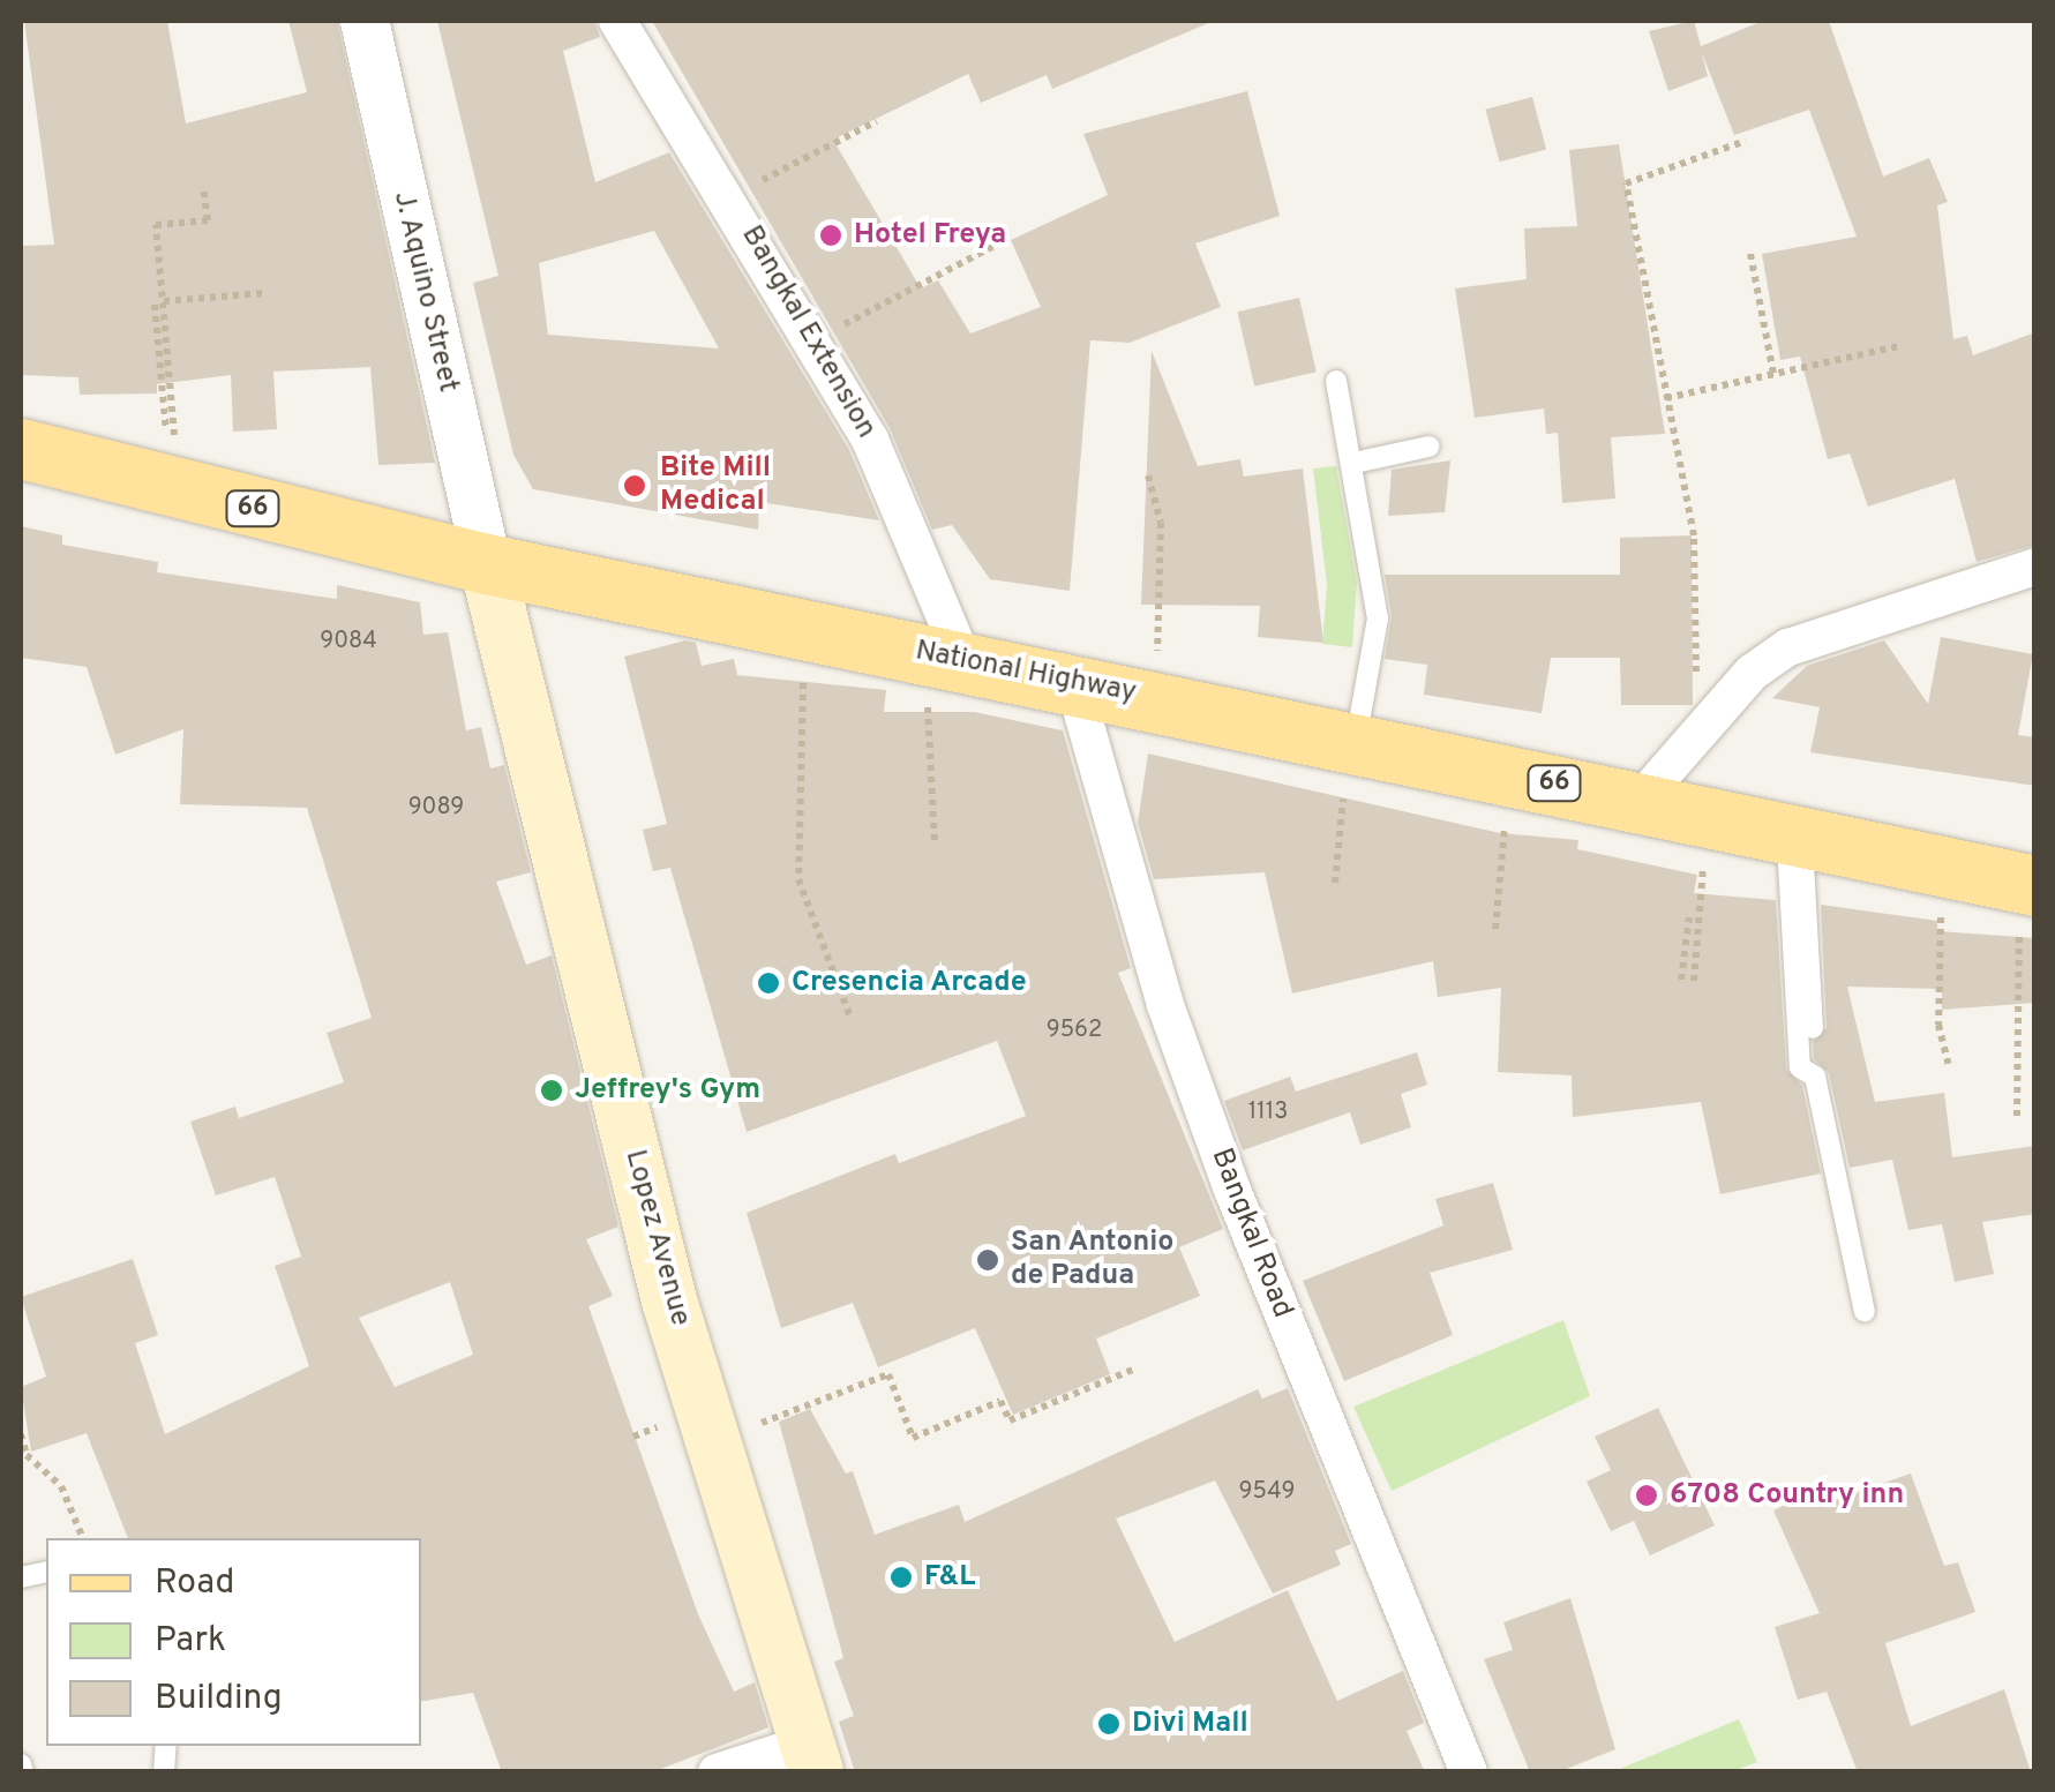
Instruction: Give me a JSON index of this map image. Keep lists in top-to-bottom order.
{
  "streets": {
    "main road": ["66", "National Highway", "Lopez Avenue"],
    "street": ["J. Aquino Street", "Bangkal Extension", "Bangkal Road"]
  },
  "crossings": [
    ["J. Aquino Street", "National Highway"],
    ["J. Aquino Street", "Lopez Avenue"],
    ["Bangkal Extension", "National Highway"],
    ["National Highway", "Bangkal Road"],
    ["National Highway", "Lopez Avenue"]
  ],
  "places": [
    "Hotel Freya",
    "Bite Mill Medical",
    "Cresencia Arcade",
    "Jeffrey's Gym",
    "San Antonio de Padua",
    "6708 Country inn",
    "F&L",
    "Divi Mall"
  ],
  "house_numbers": [
    "9084",
    "9089",
    "9562",
    "1113",
    "9549"
  ],
  "legend": ["Road", "Park", "Building"]
}
